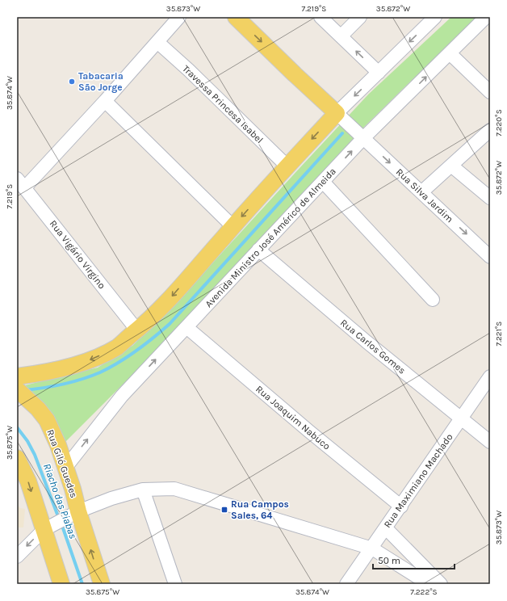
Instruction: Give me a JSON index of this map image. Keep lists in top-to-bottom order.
{
  "streets": {
    "main road": ["Rua Giló Guedes"],
    "street": [
      "Travessa Princesa Isabel",
      "Rua Silva Jardim",
      "Avenida Ministro José Américo de Almeida",
      "Rua Vigário Virgino",
      "Rua Carlos Gomes",
      "Rua Joaquim Nabuco",
      "Rua Maximiano Machado"
    ]
  },
  "crossings": [
    ["Rua Silva Jardim", "Avenida Ministro José Américo de Almeida"],
    ["Avenida Ministro José Américo de Almeida", "Rua Carlos Gomes"],
    ["Avenida Ministro José Américo de Almeida", "Rua Joaquim Nabuco"],
    ["Avenida Ministro José Américo de Almeida", "Rua Giló Guedes"],
    ["Rua Carlos Gomes", "Rua Maximiano Machado"],
    ["Rua Joaquim Nabuco", "Rua Maximiano Machado"]
  ],
  "water": ["Riacho das Piabas"],
  "places": {
    "other": ["Tabacaria São Jorge"],
    "transit": ["Rua Campos Sales, 64"]
  },
  "scale_bar": "50 m",
  "coordinates": [
    "35.873°W",
    "7.219°S",
    "35.872°W",
    "35.874°W",
    "7.220°S",
    "7.221°S",
    "35.875°W",
    "7.222°S"
  ]
}
